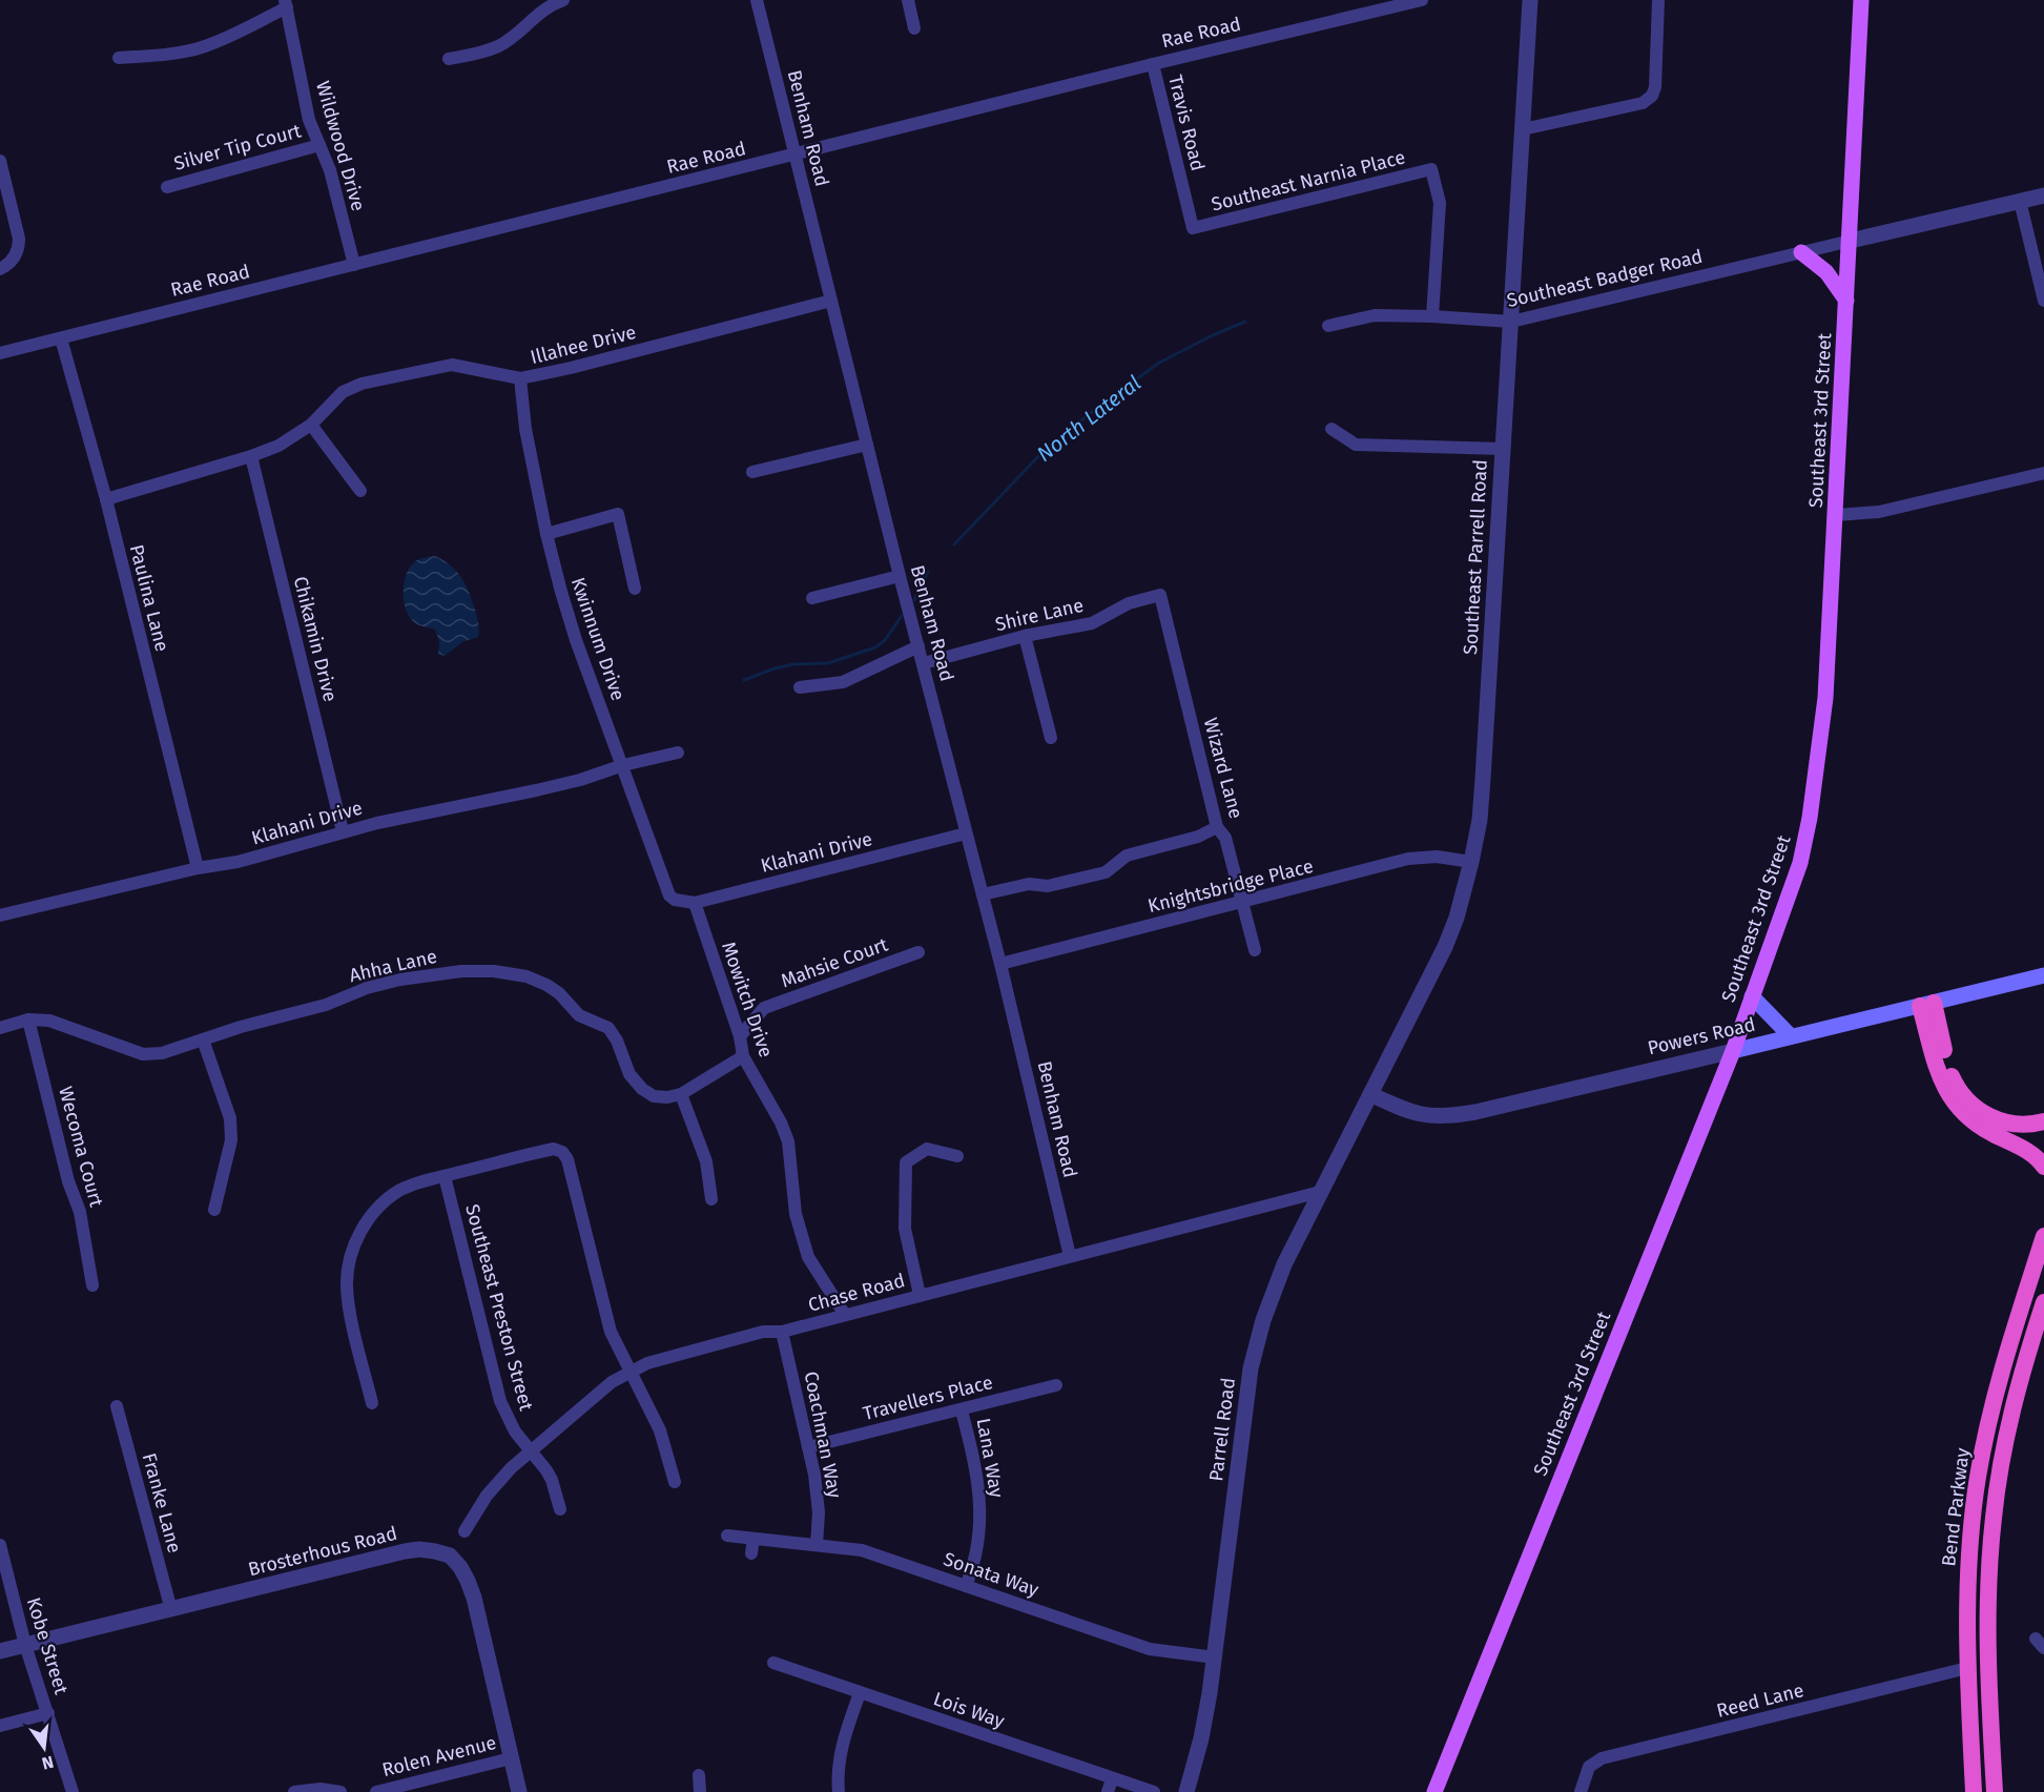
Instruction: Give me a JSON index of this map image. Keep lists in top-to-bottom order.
{
  "streets": {
    "highway": ["Bend Parkway"],
    "main road": ["Southeast 3rd Street", "Powers Road"],
    "street": [
      "Rae Road",
      "Travis Road",
      "Benham Road",
      "Wildwood Drive",
      "Silver Tip Court",
      "Southeast Narnia Place",
      "Southeast Badger Road",
      "Illahee Drive",
      "Southeast Parrell Road",
      "Paulina Lane",
      "Shire Lane",
      "Chikamin Drive",
      "Kwinnum Drive",
      "Wizard Lane",
      "Klahani Drive",
      "Knightsbridge Place",
      "Mahsie Court",
      "Ahha Lane",
      "Mowitch Drive",
      "Wecoma Court",
      "Chase Road",
      "Southeast Preston Street",
      "Travellers Place",
      "Parrell Road",
      "Coachman Way",
      "Lana Way",
      "Franke Lane",
      "Brosterhous Road",
      "Sonata Way",
      "Kobe Street",
      "Reed Lane",
      "Lois Way",
      "Rolen Avenue"
    ]
  },
  "crossings": [
    ["Rae Road", "Travis Road"],
    ["Rae Road", "Benham Road"],
    ["Rae Road", "Wildwood Drive"],
    ["Rae Road", "Paulina Lane"],
    ["Travis Road", "Southeast Narnia Place"],
    ["Benham Road", "Illahee Drive"],
    ["Benham Road", "Shire Lane"],
    ["Benham Road", "Klahani Drive"],
    ["Benham Road", "Knightsbridge Place"],
    ["Benham Road", "Chase Road"],
    ["Wildwood Drive", "Silver Tip Court"],
    ["Southeast Narnia Place", "Southeast Badger Road"],
    ["Southeast Badger Road", "Southeast 3rd Street"],
    ["Southeast Badger Road", "Southeast Parrell Road"],
    ["Illahee Drive", "Paulina Lane"],
    ["Illahee Drive", "Chikamin Drive"],
    ["Illahee Drive", "Kwinnum Drive"],
    ["Southeast 3rd Street", "Powers Road"],
    ["Southeast Parrell Road", "Knightsbridge Place"],
    ["Southeast Parrell Road", "Powers Road"],
    ["Southeast Parrell Road", "Parrell Road"],
    ["Paulina Lane", "Klahani Drive"],
    ["Shire Lane", "Wizard Lane"],
    ["Chikamin Drive", "Klahani Drive"],
    ["Kwinnum Drive", "Klahani Drive"],
    ["Wizard Lane", "Knightsbridge Place"],
    ["Klahani Drive", "Mowitch Drive"],
    ["Mahsie Court", "Mowitch Drive"],
    ["Ahha Lane", "Wecoma Court"],
    ["Mowitch Drive", "Chase Road"],
    ["Powers Road", "Parrell Road"],
    ["Chase Road", "Southeast Preston Street"],
    ["Chase Road", "Parrell Road"],
    ["Chase Road", "Coachman Way"],
    ["Travellers Place", "Coachman Way"],
    ["Travellers Place", "Lana Way"],
    ["Parrell Road", "Sonata Way"],
    ["Coachman Way", "Sonata Way"],
    ["Lana Way", "Sonata Way"],
    ["Franke Lane", "Brosterhous Road"],
    ["Bend Parkway", "Reed Lane"],
    ["Brosterhous Road", "Kobe Street"],
    ["Brosterhous Road", "Rolen Avenue"]
  ],
  "water": ["North Lateral"],
  "north": "bottom"
}
